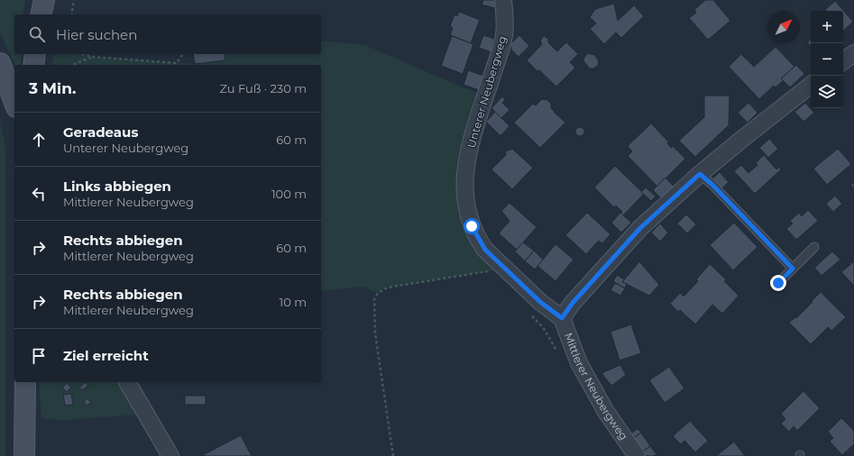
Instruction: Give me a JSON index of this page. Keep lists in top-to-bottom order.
{
  "streets": {
    "street": ["Unterer Neubergweg", "Mittlerer Neubergweg"]
  },
  "crossings": [
    ["Unterer Neubergweg", "Mittlerer Neubergweg"]
  ],
  "north": "top right",
  "page": {
    "map_buttons": ["+", "−"],
    "search": "Hier suchen",
    "heading": ["3 Min.", "Zu Fuß · 230 m"],
    "list": [
      ["Geradeaus", "Unterer Neubergweg", "60 m"],
      ["Links abbiegen", "Mittlerer Neubergweg", "100 m"],
      ["Rechts abbiegen", "Mittlerer Neubergweg", "60 m"],
      ["Rechts abbiegen", "Mittlerer Neubergweg", "10 m"],
      "Ziel erreicht"
    ]
  }
}
